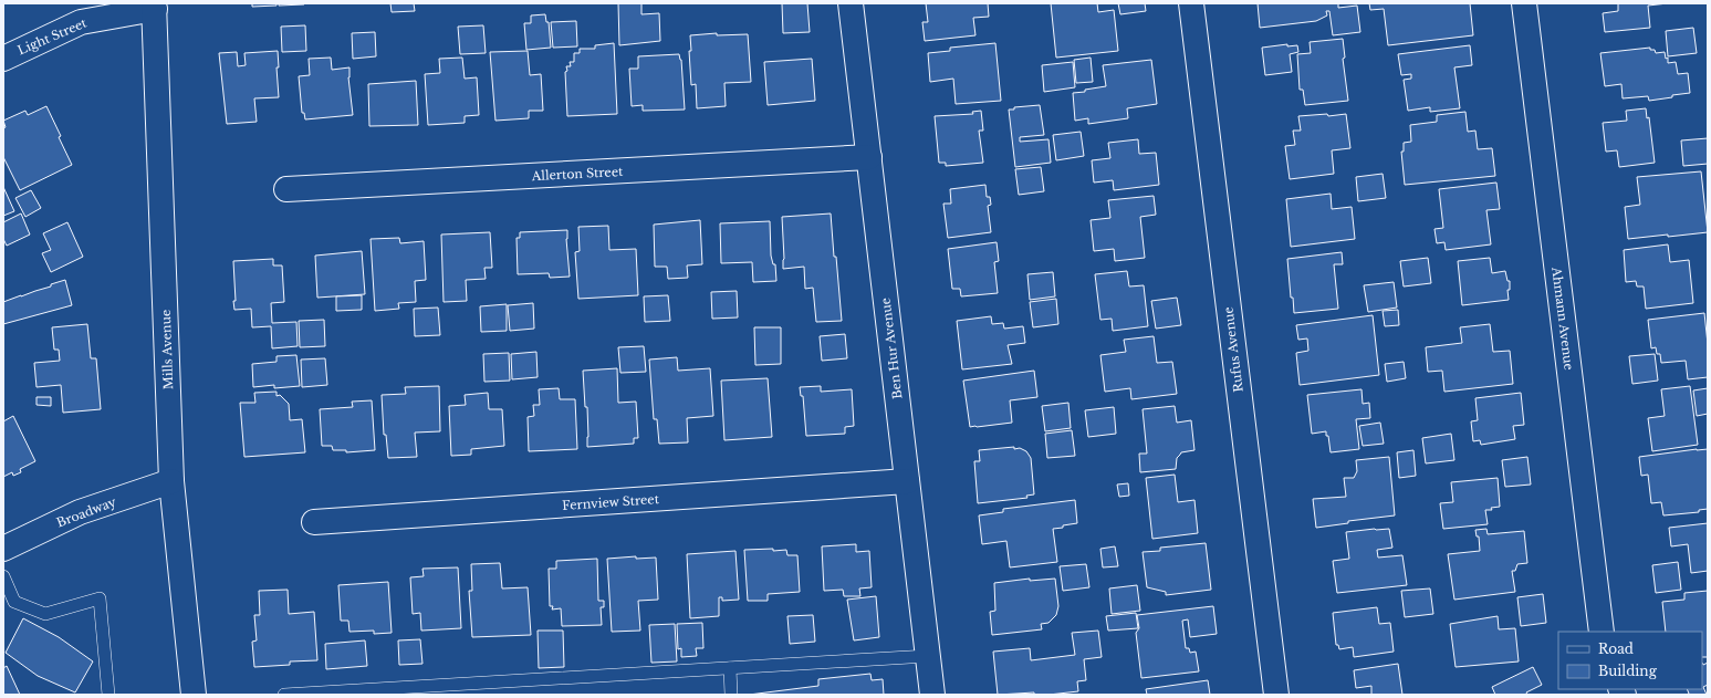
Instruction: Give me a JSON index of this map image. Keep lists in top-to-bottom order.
{
  "streets": {
    "street": [
      "Light Street",
      "Allerton Street",
      "Ahmann Avenue",
      "Ben Hur Avenue",
      "Mills Avenue",
      "Rufus Avenue",
      "Fernview Street",
      "Broadway"
    ]
  },
  "crossings": [
    ["Light Street", "Mills Avenue"],
    ["Allerton Street", "Ben Hur Avenue"],
    ["Ben Hur Avenue", "Fernview Street"],
    ["Mills Avenue", "Broadway"]
  ],
  "legend": ["Road", "Building"]
}
